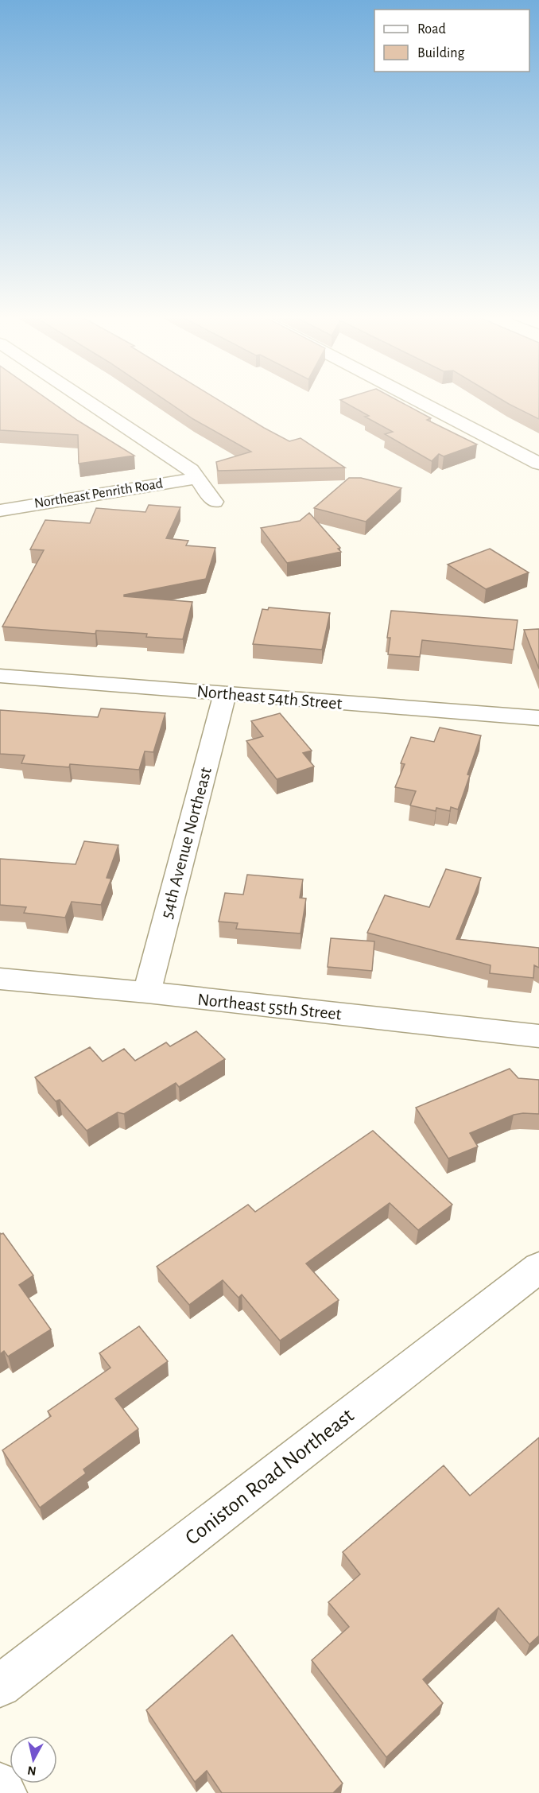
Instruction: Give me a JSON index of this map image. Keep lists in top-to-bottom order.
{
  "streets": {
    "street": [
      "Northeast Penrith Road",
      "Northeast 54th Street",
      "54th Avenue Northeast",
      "Northeast 55th Street",
      "Coniston Road Northeast"
    ]
  },
  "crossings": [
    ["Northeast 54th Street", "54th Avenue Northeast"],
    ["54th Avenue Northeast", "Northeast 55th Street"]
  ],
  "legend": ["Road", "Building"],
  "north": "bottom"
}
